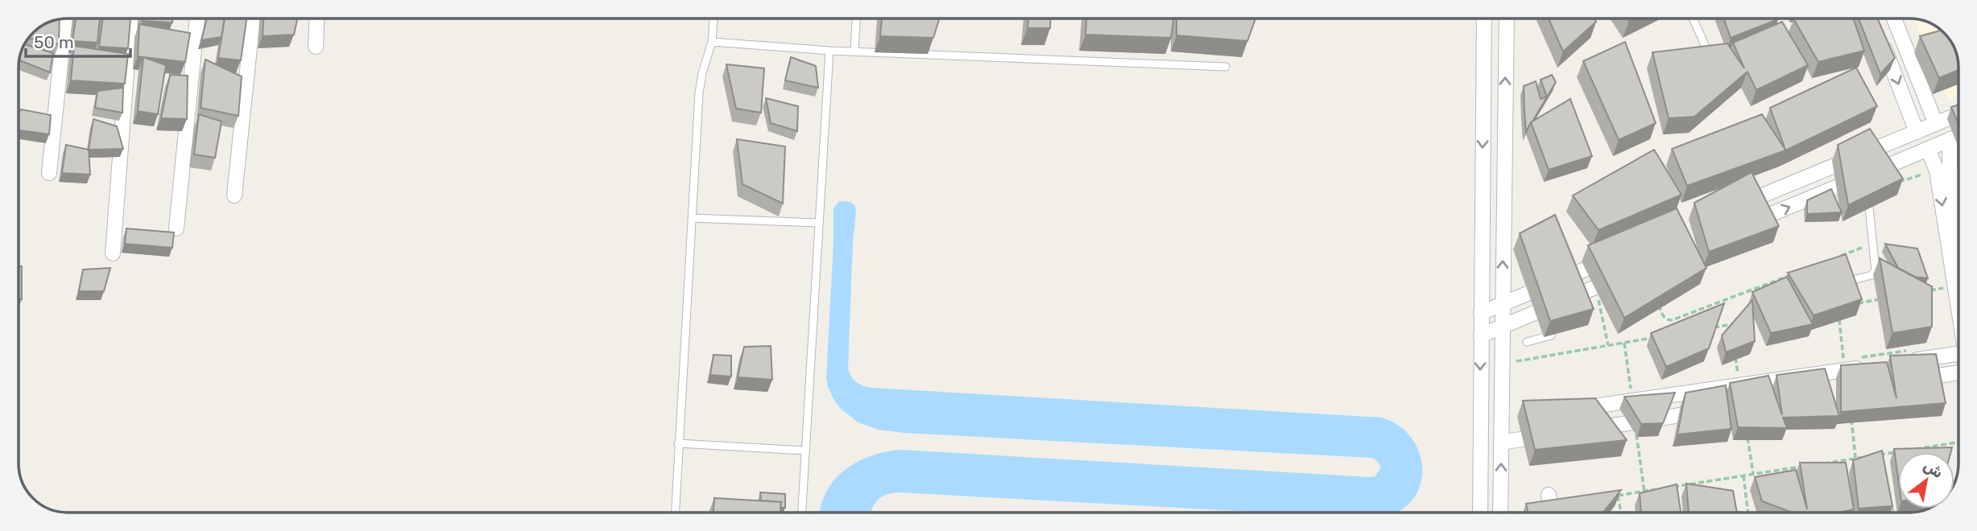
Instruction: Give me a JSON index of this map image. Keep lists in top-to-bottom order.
{
  "scale_bar": "50 m",
  "north": "top right"
}
